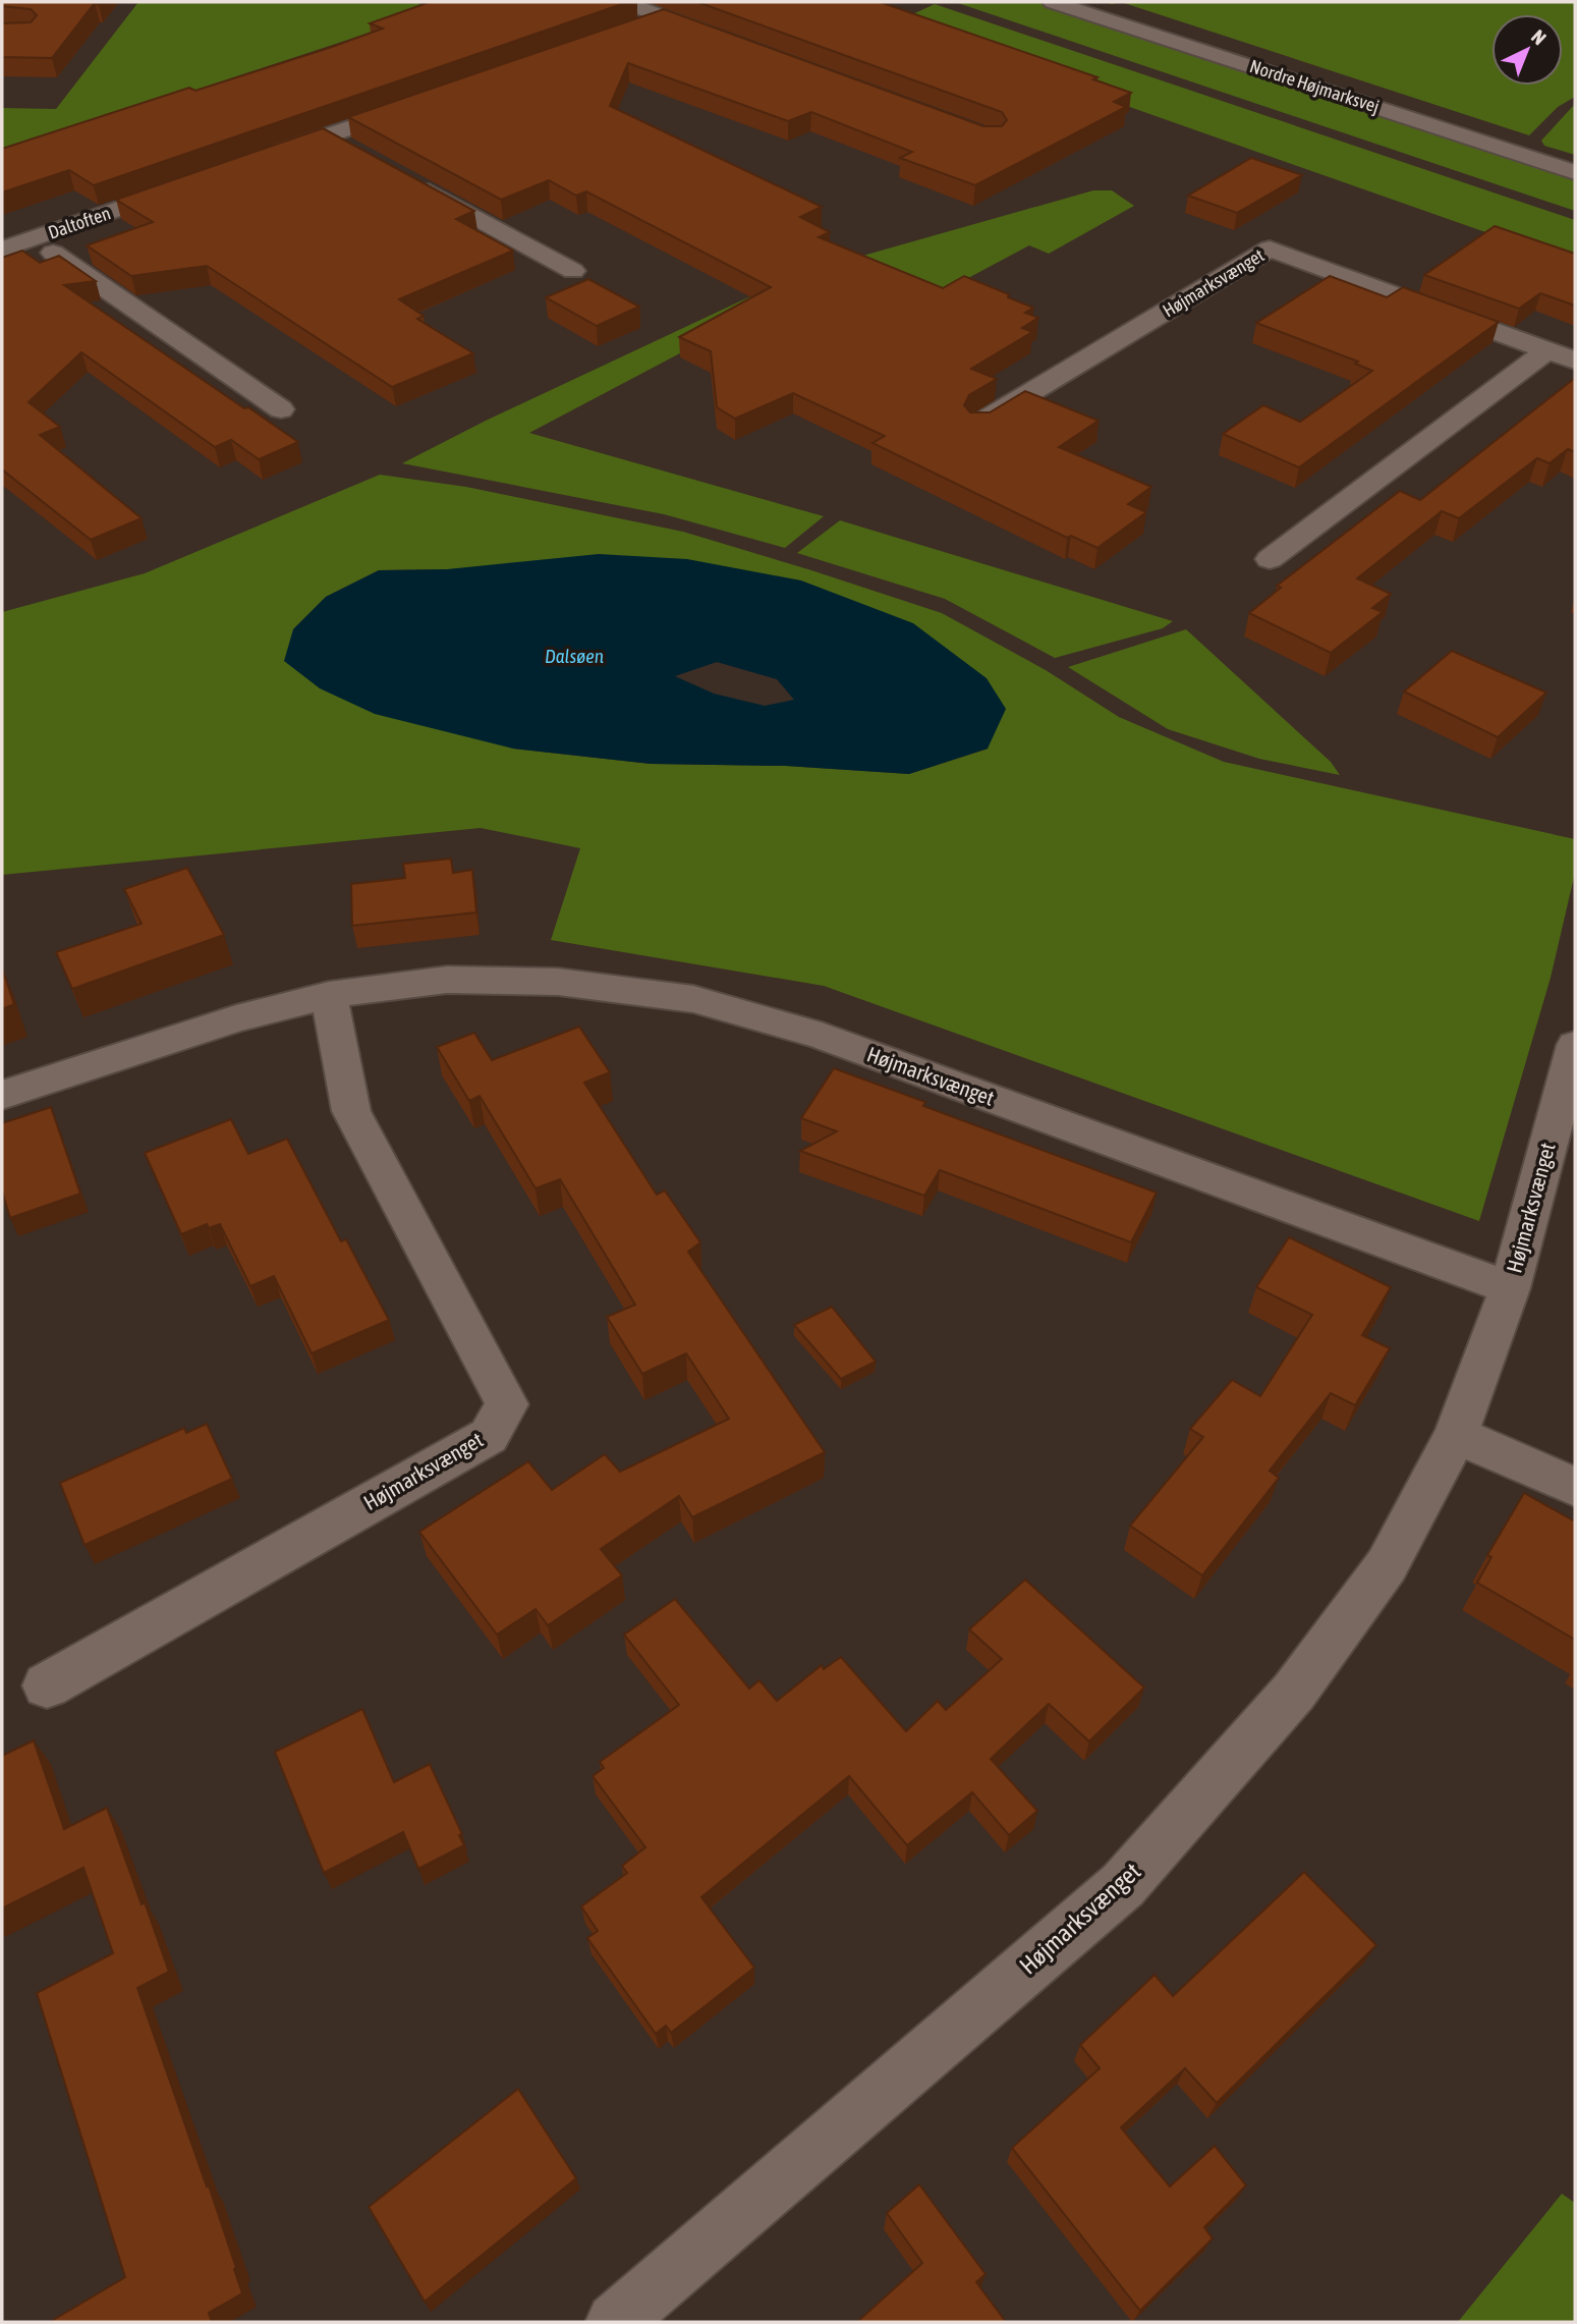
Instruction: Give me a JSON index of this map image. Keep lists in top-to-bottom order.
{
  "streets": {
    "street": ["Nordre Højmarksvej", "Daltoften", "Højmarksvænget"]
  },
  "water": ["Dalsøen"],
  "north": "top right"
}
